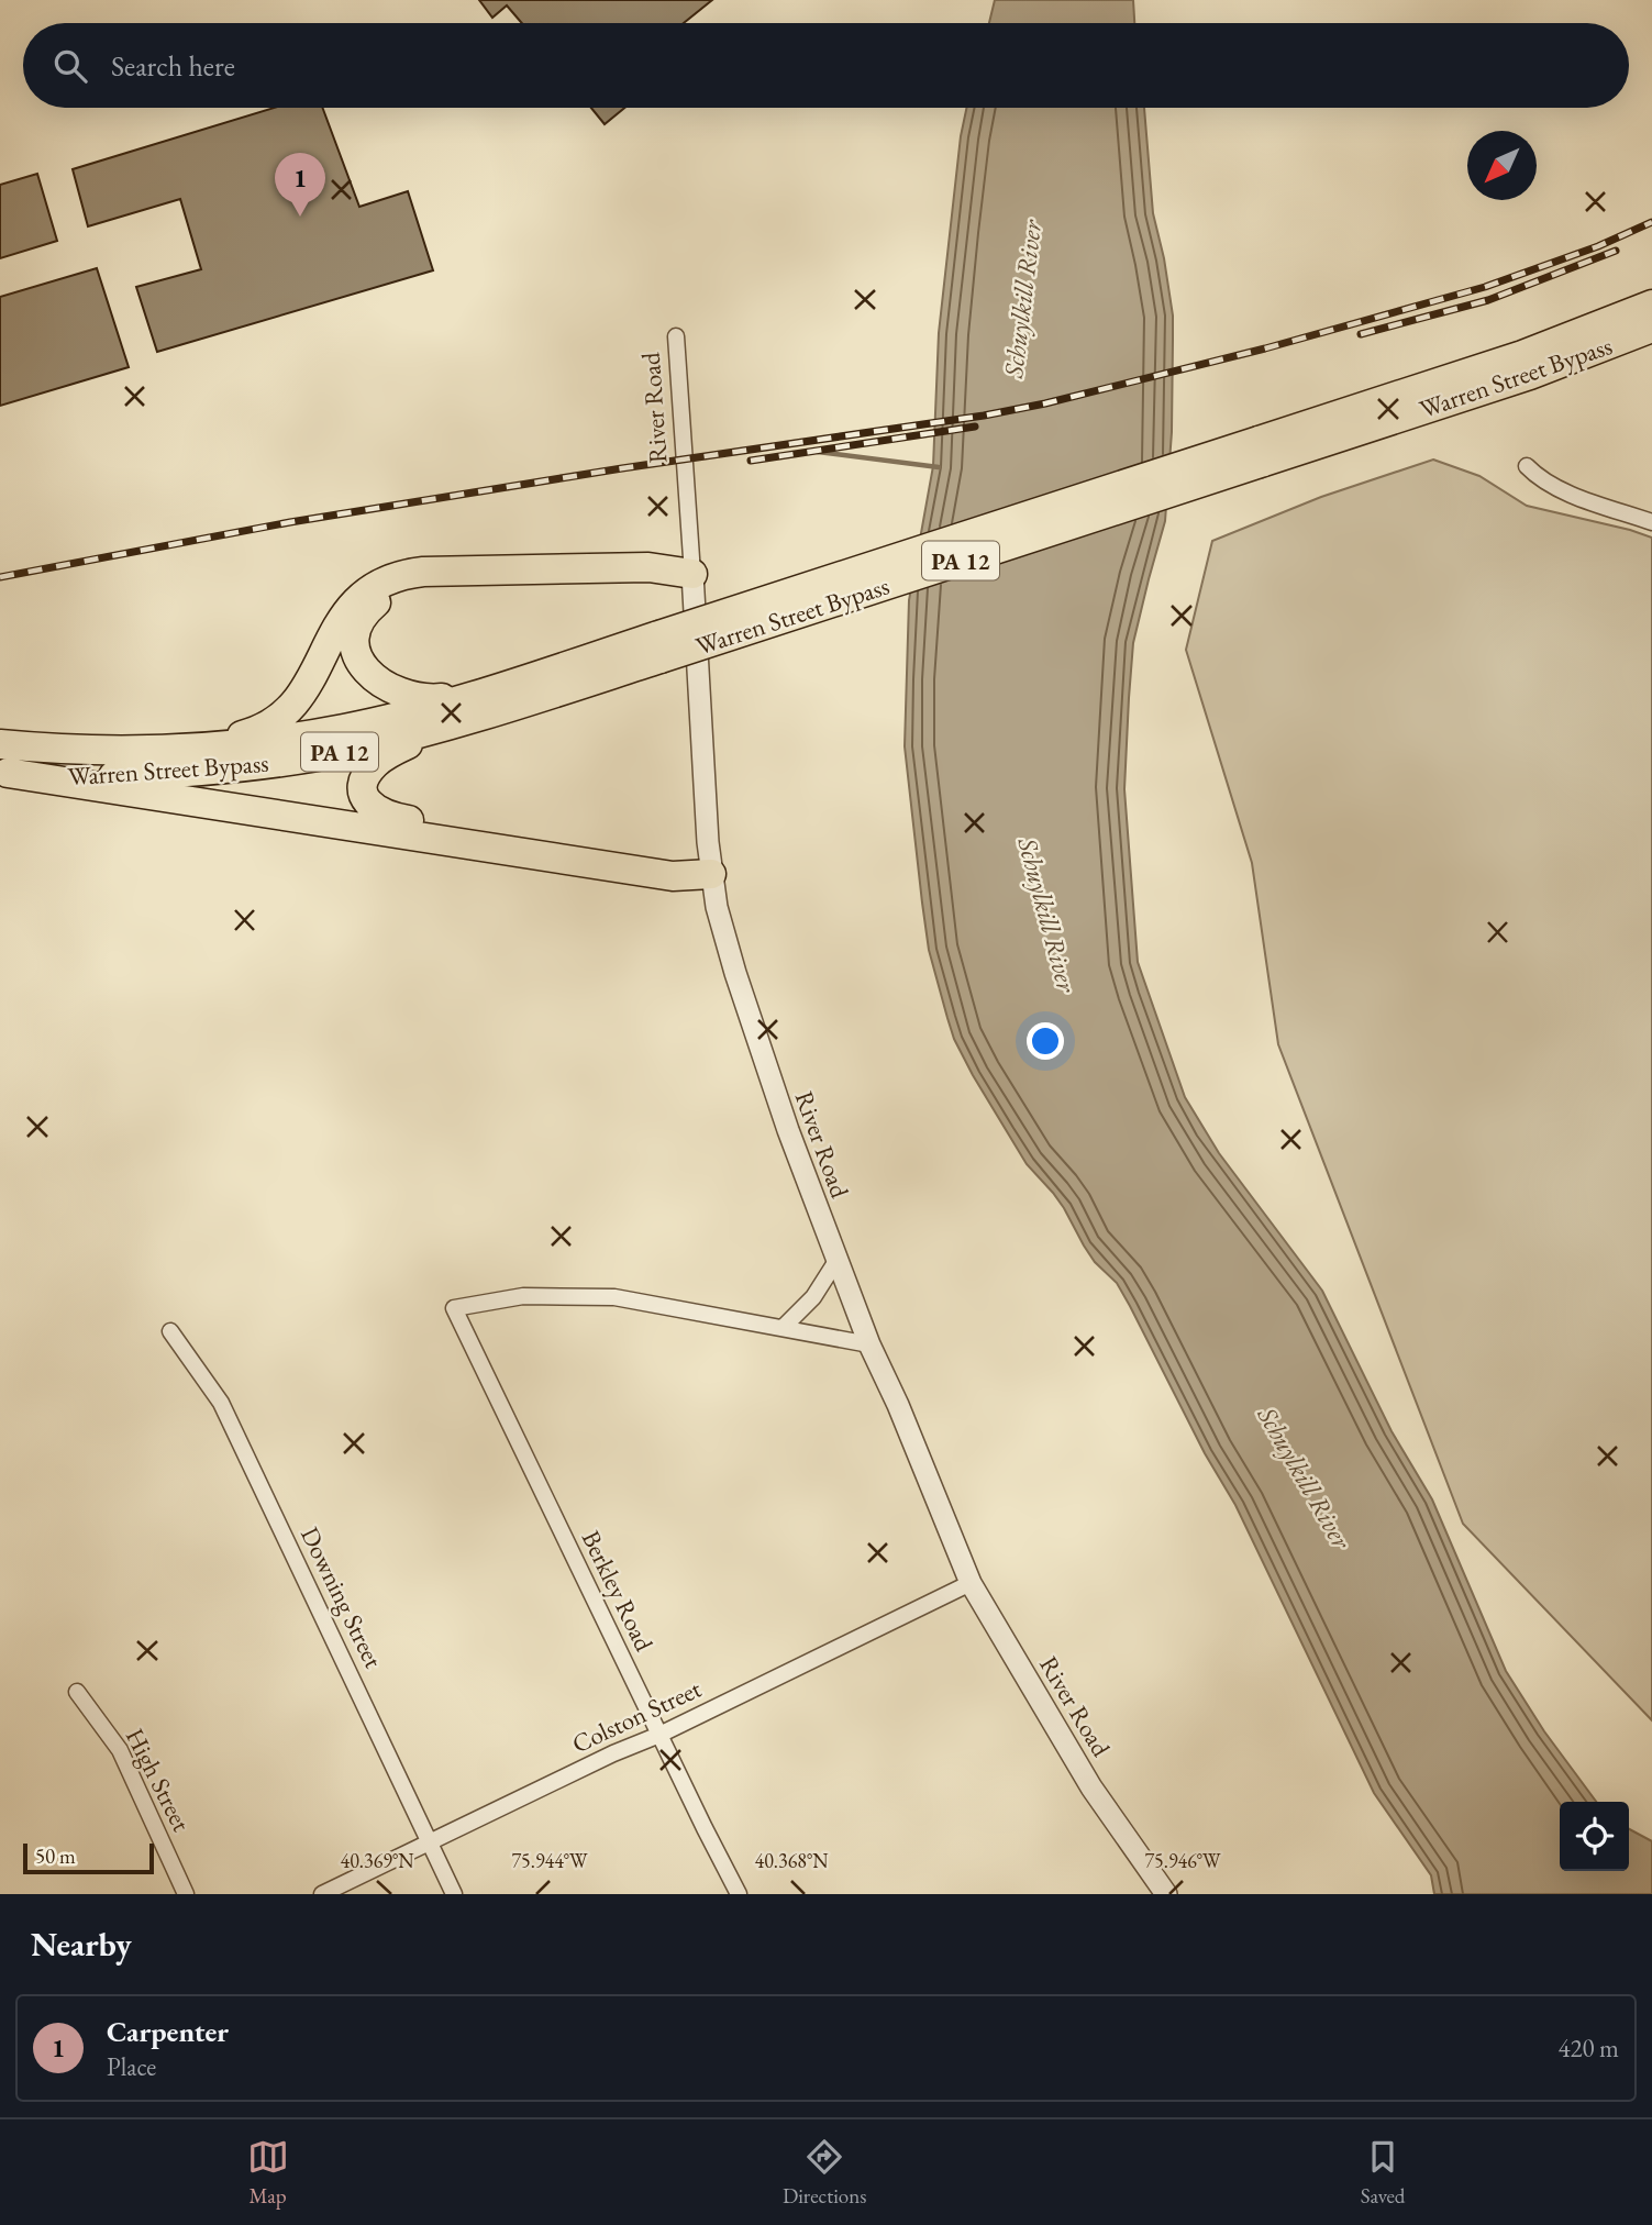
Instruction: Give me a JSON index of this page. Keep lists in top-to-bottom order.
{
  "streets": {
    "highway": ["Warren Street Bypass", "PA 12"],
    "street": [
      "River Road",
      "Berkley Road",
      "Downing Street",
      "Colston Street",
      "High Street"
    ]
  },
  "crossings": [
    ["River Road", "Colston Street"],
    ["Berkley Road", "Colston Street"],
    ["Downing Street", "Colston Street"]
  ],
  "water": ["Schuylkill River"],
  "scale_bar": "50 m",
  "north": "bottom left",
  "page": {
    "search": "Search here",
    "pins": "1",
    "scale": "50 m",
    "heading": "Nearby",
    "list": [
      {
        "mark": "1",
        "name": "Carpenter",
        "note": "Place",
        "value": "420 m"
      }
    ],
    "nav": ["Map", "Directions", "Saved"]
  },
  "coordinates": [
    "75.944°W",
    "40.368°N",
    "75.946°W",
    "40.369°N"
  ]
}
